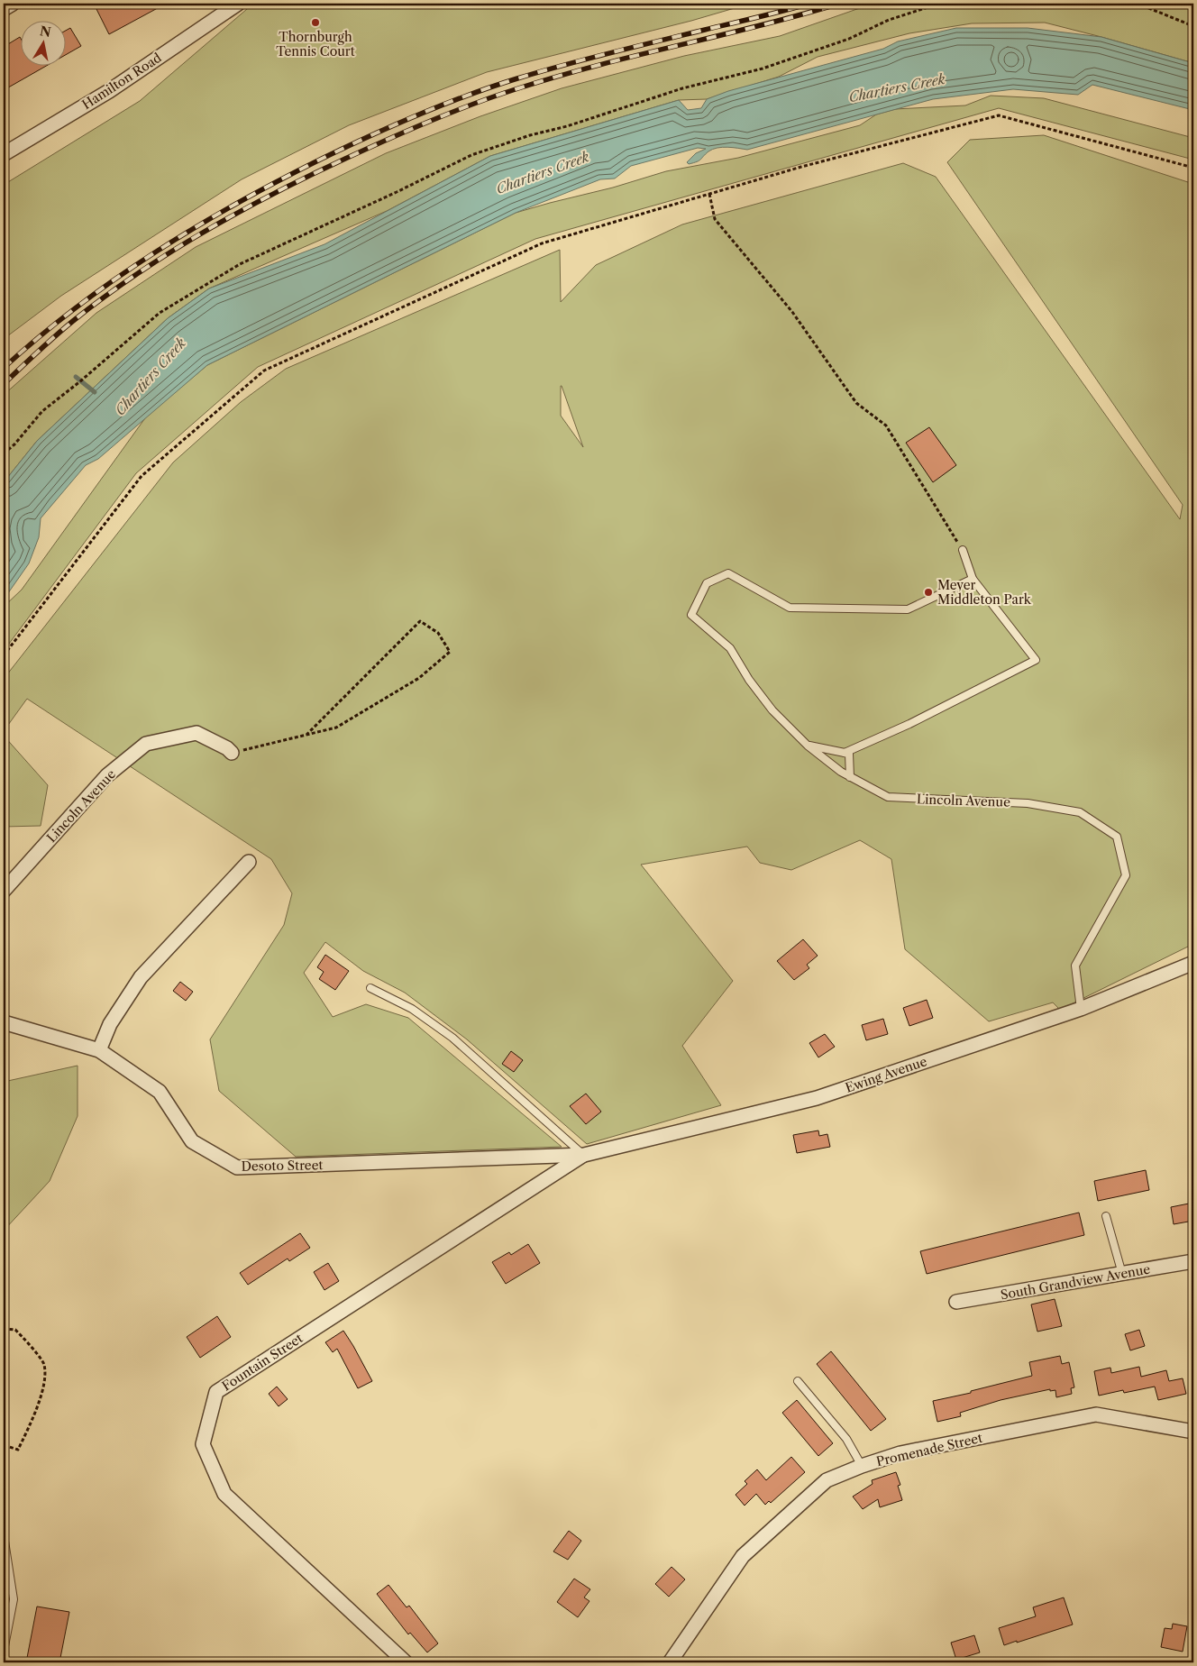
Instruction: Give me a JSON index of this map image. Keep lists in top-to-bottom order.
{
  "streets": {
    "street": [
      "Hamilton Road",
      "Lincoln Avenue",
      "Ewing Avenue",
      "Desoto Street",
      "South Grandview Avenue",
      "Fountain Street",
      "Promenade Street"
    ]
  },
  "crossings": [
    ["Lincoln Avenue", "Ewing Avenue"],
    ["Ewing Avenue", "Desoto Street"],
    ["Ewing Avenue", "Fountain Street"],
    ["Desoto Street", "Fountain Street"]
  ],
  "water": ["Chartiers Creek"],
  "places": ["Thornburgh Tennis Court", "Meyer Middleton Park"],
  "north": "top"
}
